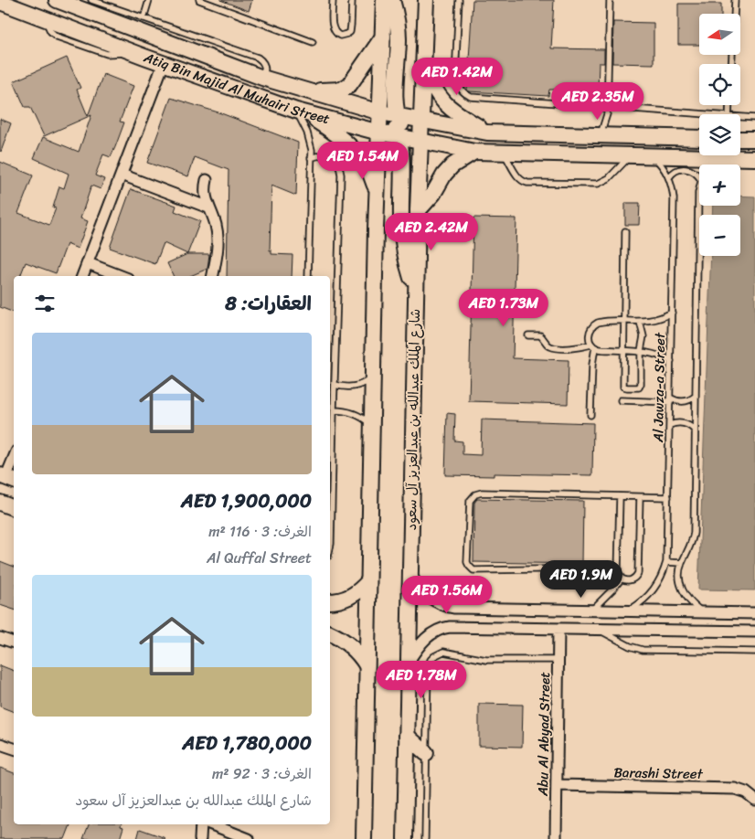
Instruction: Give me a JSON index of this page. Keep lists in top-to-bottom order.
{
  "streets": {
    "main road": ["Atiq Bin Majid Al Muhairi Street", "شارع الملك عبدالله بن عبدالعزيز آل سعود"],
    "street": ["Abu Al Abyad Street", "Barashi Street"],
    "lane": ["Al Jawza-a Street"]
  },
  "crossings": [
    ["Atiq Bin Majid Al Muhairi Street", "Al Jawza-a Street"],
    ["Atiq Bin Majid Al Muhairi Street", "شارع الملك عبدالله بن عبدالعزيز آل سعود"],
    ["Abu Al Abyad Street", "Barashi Street"]
  ],
  "north": "left",
  "page": {
    "map_buttons": ["+", "−"],
    "price": [
      "AED 1.42M",
      "AED 2.35M",
      "AED 1.54M",
      "AED 2.42M",
      "AED 1.73M",
      "AED 1.9M",
      "AED 1.56M",
      "AED 1.78M"
    ],
    "heading": "العقارات: 8",
    "list": [
      {
        "name": "AED 1,900,000",
        "note": "الغرف: 3 · 116 m² · Al Quffal Street"
      },
      {
        "name": "AED 1,780,000",
        "note": "الغرف: 3 · 92 m² · شارع الملك عبدالله بن عبدالعزيز آل سعود"
      }
    ]
  }
}
